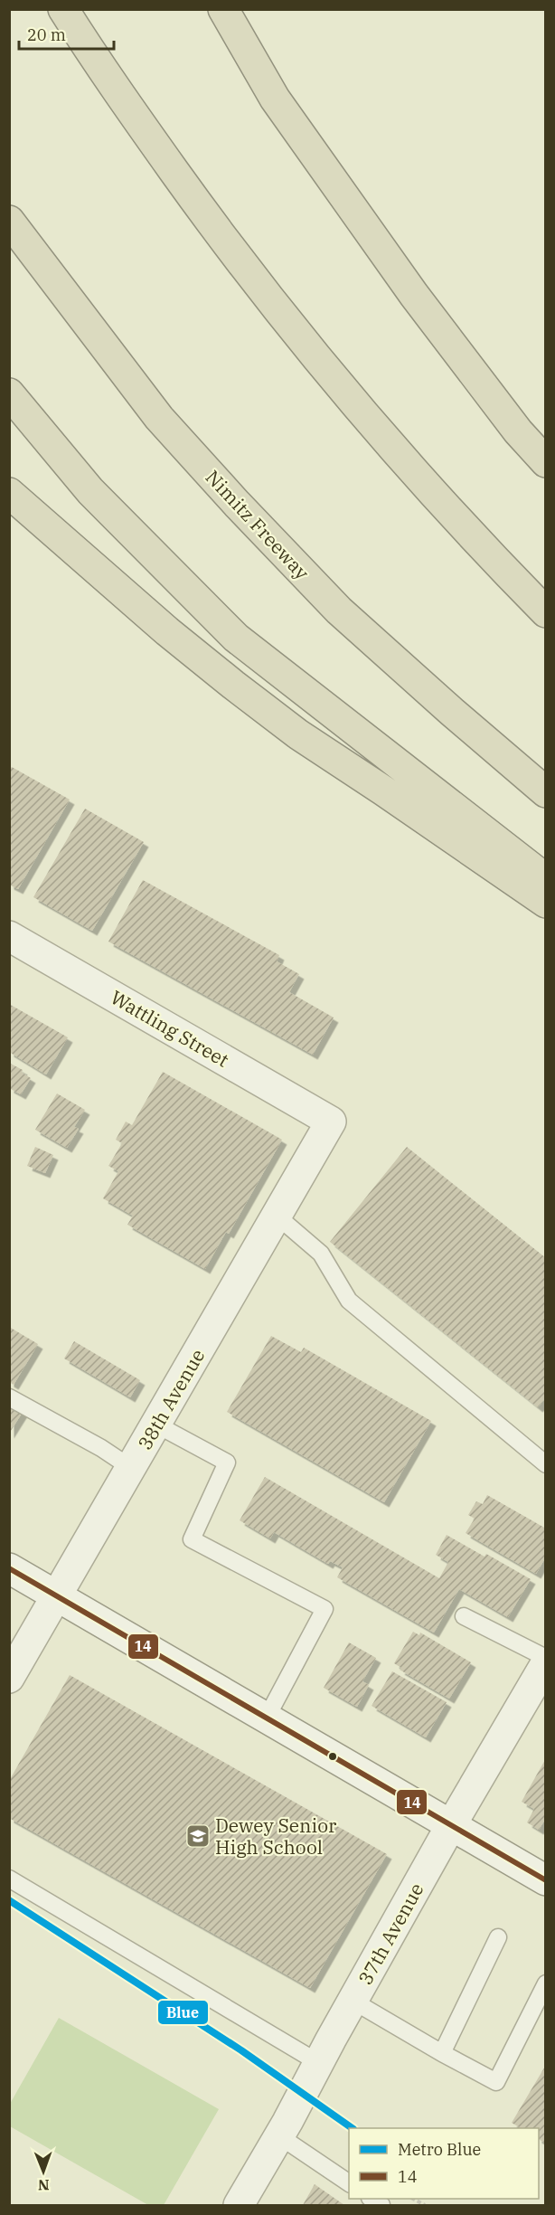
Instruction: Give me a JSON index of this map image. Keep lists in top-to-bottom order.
{
  "streets": {
    "highway": ["Nimitz Freeway"],
    "street": ["Wattling Street", "38th Avenue", "37th Avenue"]
  },
  "crossings": [
    ["Wattling Street", "38th Avenue"]
  ],
  "places": {
    "school or university": ["Dewey Senior High School"]
  },
  "lines": ["transit line 14", "metro line Blue"],
  "legend": ["Metro Blue", "14"],
  "scale_bar": "20 m",
  "north": "bottom"
}
